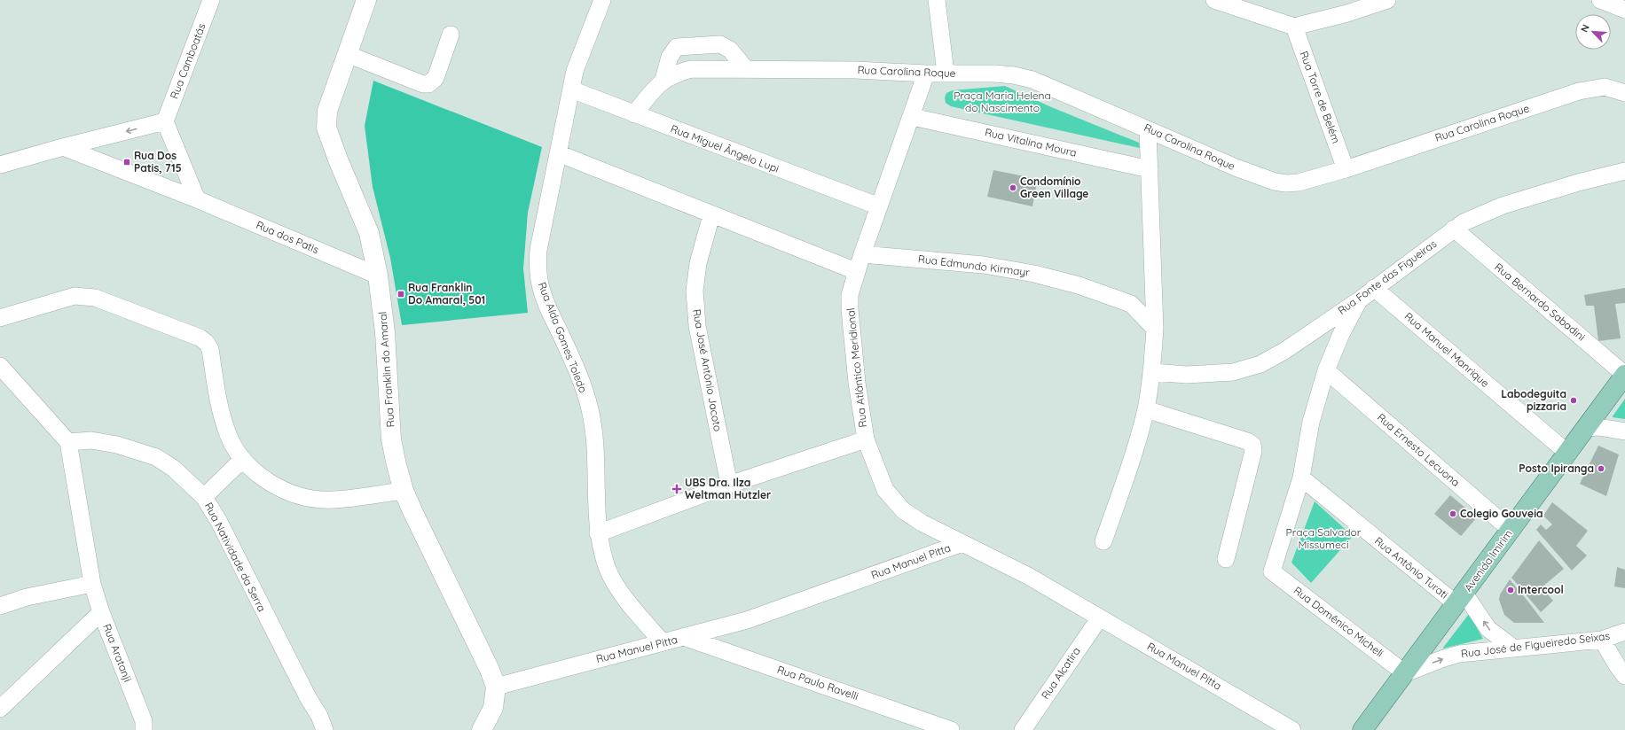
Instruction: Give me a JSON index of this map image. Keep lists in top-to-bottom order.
{
  "streets": {
    "main road": ["Avenida Imirim"],
    "street": [
      "Rua Camboatás",
      "Rua Carolina Roque",
      "Rua Torre de Belém",
      "Rua Vitalina Moura",
      "Rua Miguel Ângelo Lupi",
      "Rua dos Patis",
      "Rua Edmundo Kirmayr",
      "Rua Fonte das Figueiras",
      "Rua Bernardo Sabadini",
      "Rua Aída Gomes Toledo",
      "Rua Manuel Manrique",
      "Rua Atlântico Meridional",
      "Rua Franklin do Amaral",
      "Rua José Antônio Jacoto",
      "Rua Ernesto Lecuona",
      "Rua Natividade da Serra",
      "Rua Manuel Pitta",
      "Rua Antônio Turati",
      "Rua Domênico Micheli",
      "Rua José de Figueiredo Seixas",
      "Rua Aratanji",
      "Rua Alcatira",
      "Rua Paulo Ravelli"
    ]
  },
  "crossings": [
    ["Rua Carolina Roque", "Rua Torre de Belém"],
    ["Rua Carolina Roque", "Rua Miguel Ângelo Lupi"],
    ["Rua Carolina Roque", "Rua Atlântico Meridional"],
    ["Rua Vitalina Moura", "Rua Atlântico Meridional"],
    ["Rua Miguel Ângelo Lupi", "Rua Aída Gomes Toledo"],
    ["Rua Miguel Ângelo Lupi", "Rua Atlântico Meridional"],
    ["Rua dos Patis", "Rua Franklin do Amaral"],
    ["Rua Edmundo Kirmayr", "Rua Atlântico Meridional"],
    ["Rua Fonte das Figueiras", "Rua Bernardo Sabadini"],
    ["Rua Fonte das Figueiras", "Rua Manuel Manrique"],
    ["Rua Bernardo Sabadini", "Avenida Imirim"],
    ["Rua Aída Gomes Toledo", "Rua Manuel Pitta"],
    ["Rua Manuel Manrique", "Avenida Imirim"],
    ["Rua Atlântico Meridional", "Rua Manuel Pitta"],
    ["Rua Franklin do Amaral", "Rua Manuel Pitta"],
    ["Rua Ernesto Lecuona", "Avenida Imirim"],
    ["Rua Natividade da Serra", "Rua Aratanji"],
    ["Avenida Imirim", "Rua Antônio Turati"],
    ["Avenida Imirim", "Rua Domênico Micheli"],
    ["Avenida Imirim", "Rua José de Figueiredo Seixas"],
    ["Rua Manuel Pitta", "Rua Alcatira"],
    ["Rua Manuel Pitta", "Rua Paulo Ravelli"],
    ["Rua Antônio Turati", "Rua Domênico Micheli"],
    ["Rua Antônio Turati", "Rua José de Figueiredo Seixas"],
    ["Rua Domênico Micheli", "Rua José de Figueiredo Seixas"]
  ],
  "one_way": ["Rua José de Figueiredo Seixas"],
  "parks": ["Praça Maria Helena do Nascimento", "Praça Salvador Missumeci"],
  "places": {
    "transit": ["Rua Dos Patis, 715", "Rua Franklin Do Amaral, 501"],
    "other": [
      "Condomínio Green Village",
      "Labodeguita pizzaria",
      "Posto Ipiranga",
      "Colegio Gouveia",
      "Intercool"
    ],
    "health": ["UBS Dra. Ilza Weltman Hutzler"]
  },
  "north": "top left"
}
